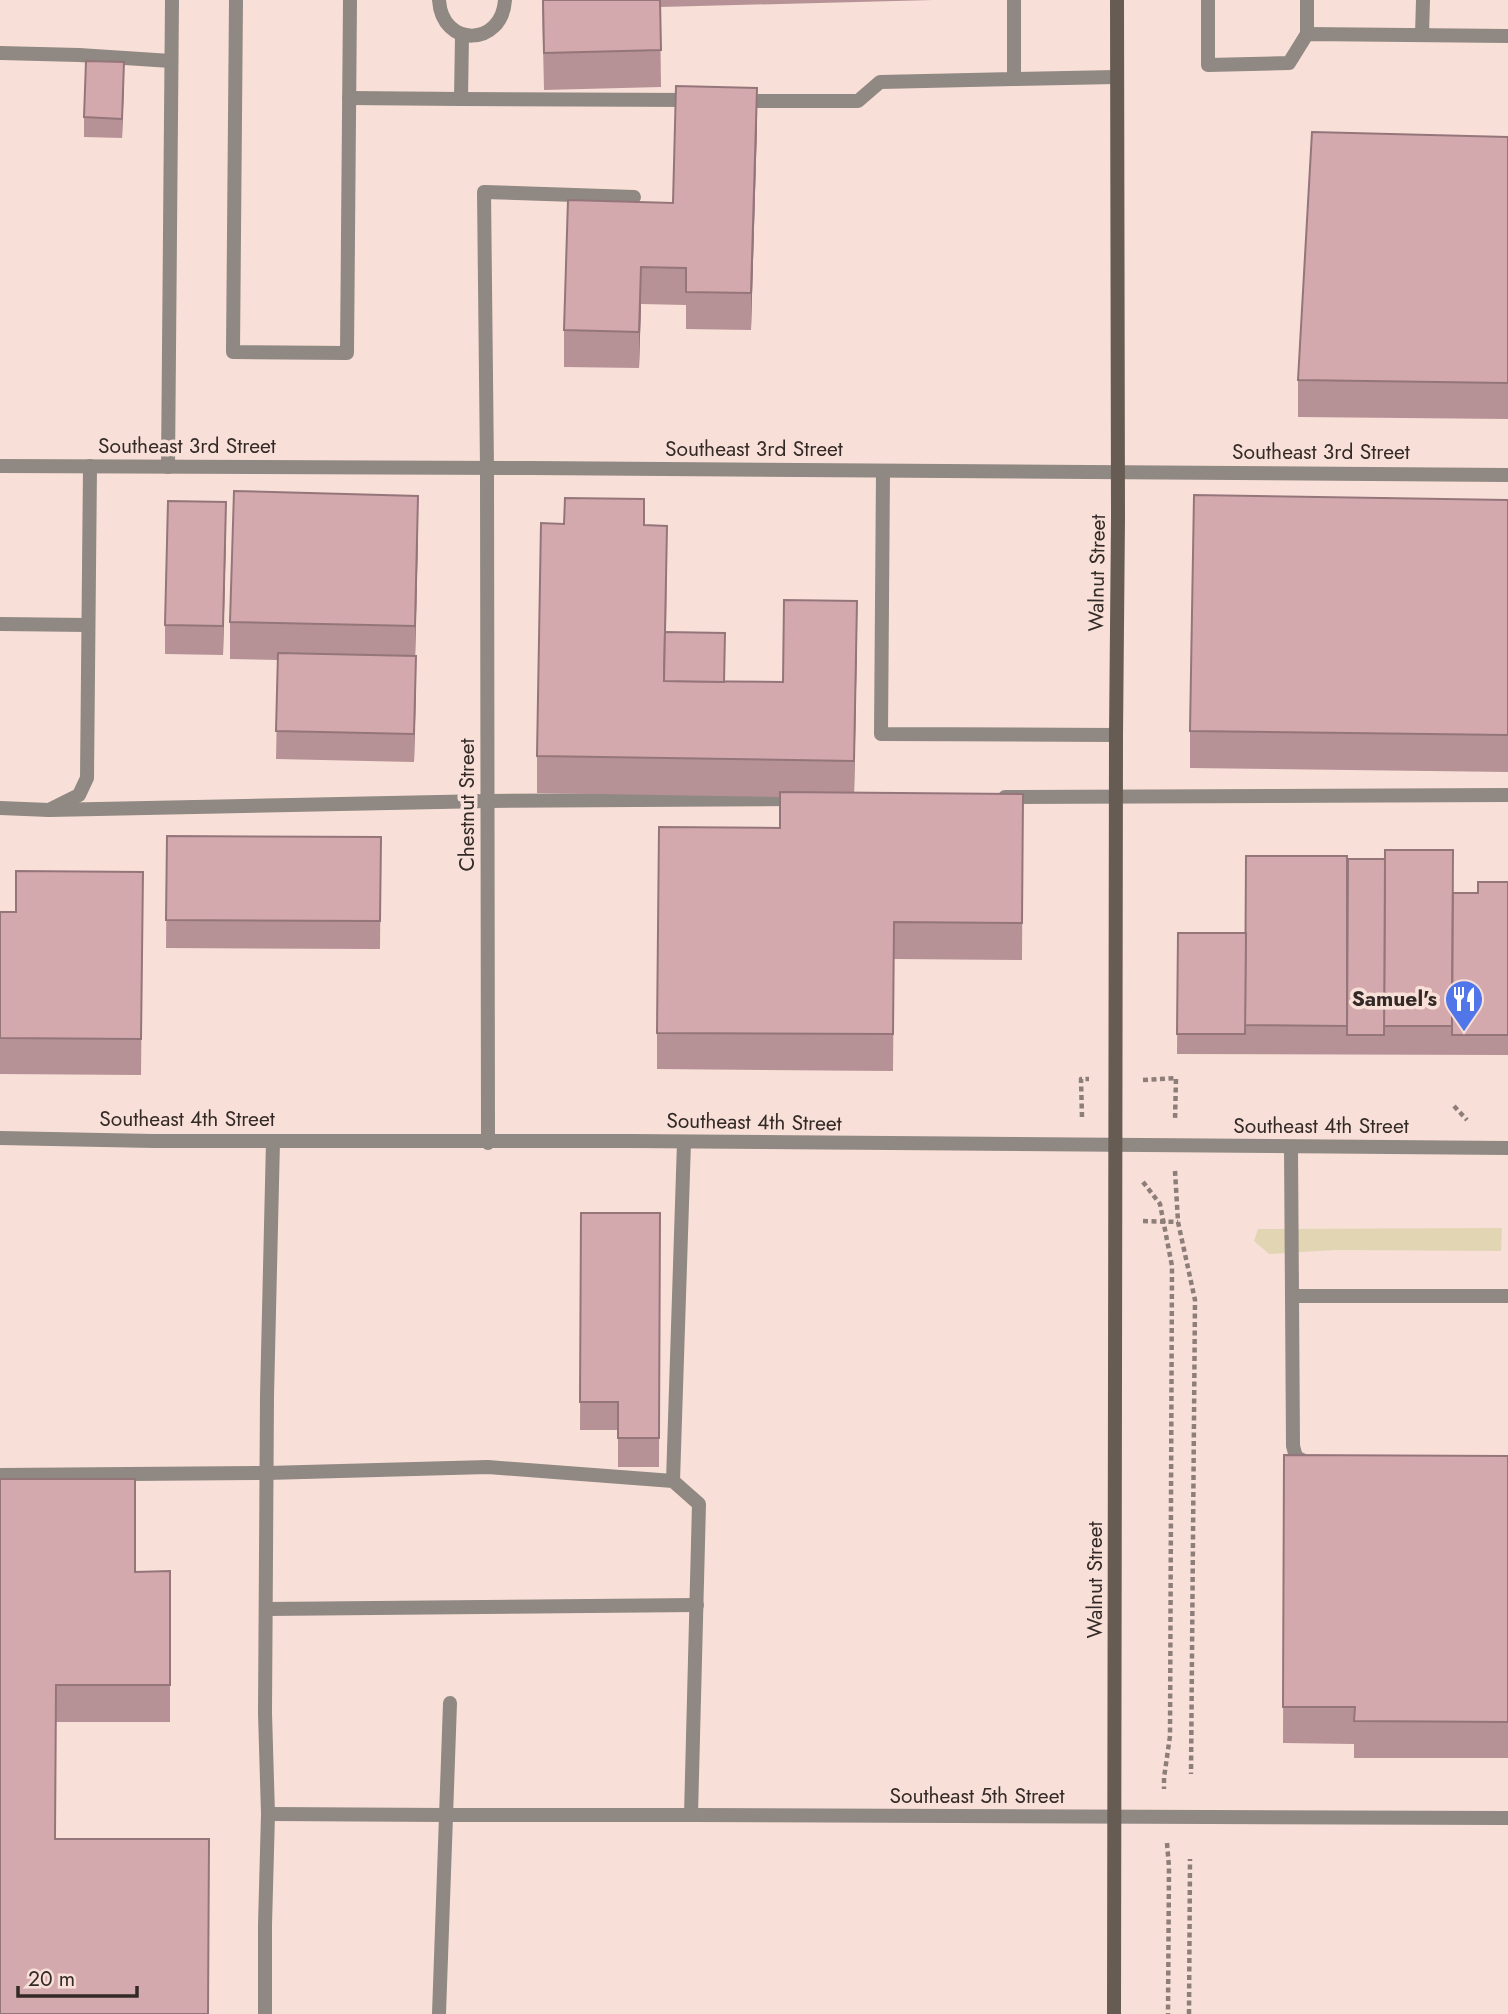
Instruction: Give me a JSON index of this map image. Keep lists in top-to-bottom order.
{
  "streets": {
    "main road": ["Walnut Street"],
    "street": [
      "Southeast 3rd Street",
      "Chestnut Street",
      "Southeast 4th Street",
      "Southeast 5th Street"
    ]
  },
  "crossings": [
    ["Southeast 3rd Street", "Walnut Street"],
    ["Southeast 3rd Street", "Chestnut Street"],
    ["Walnut Street", "Southeast 4th Street"],
    ["Walnut Street", "Southeast 5th Street"],
    ["Chestnut Street", "Southeast 4th Street"]
  ],
  "places": {
    "restaurant": ["Samuel's"]
  },
  "scale_bar": "20 m"
}
